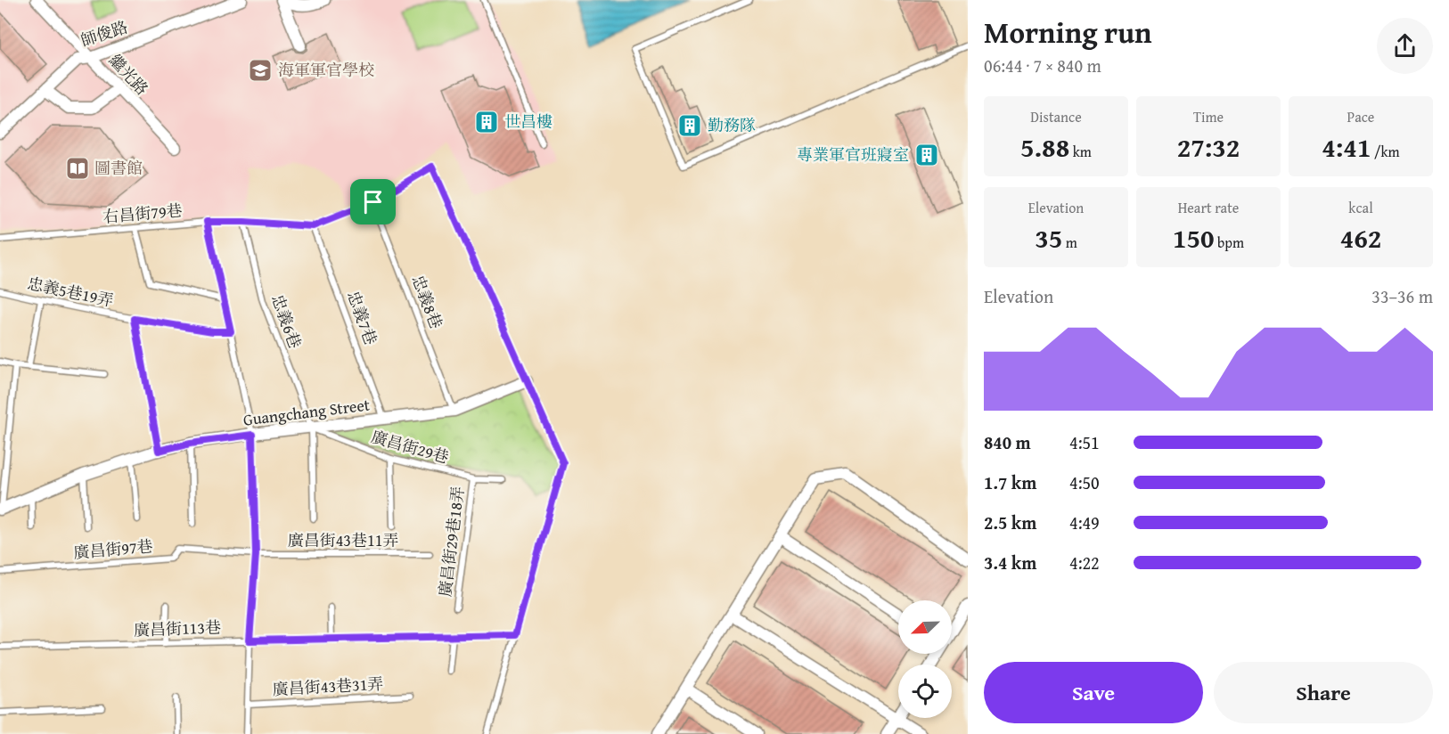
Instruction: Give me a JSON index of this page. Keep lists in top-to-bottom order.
{
  "streets": {
    "street": ["師俊路", "繼光路", "Guangchang Street"],
    "lane": [
      "右昌街79巷",
      "忠義5巷19弄",
      "忠義8巷",
      "忠義7巷",
      "忠義6巷",
      "廣昌街29巷",
      "廣昌街43巷11弄",
      "廣昌街29巷18弄",
      "廣昌街97巷",
      "廣昌街113巷",
      "廣昌街43巷31弄"
    ]
  },
  "crossings": [
    ["師俊路", "繼光路"],
    ["右昌街79巷", "忠義8巷"],
    ["右昌街79巷", "忠義7巷"],
    ["右昌街79巷", "忠義6巷"],
    ["右昌街79巷", "Guangchang Street"],
    ["忠義8巷", "Guangchang Street"],
    ["忠義7巷", "Guangchang Street"],
    ["忠義6巷", "Guangchang Street"],
    ["忠義6巷", "廣昌街29巷"],
    ["Guangchang Street", "廣昌街29巷"],
    ["廣昌街29巷", "廣昌街29巷18弄"],
    ["廣昌街43巷11弄", "廣昌街97巷"]
  ],
  "places": {
    "school or university": ["海軍軍官學校"],
    "building": ["世昌樓", "勤務隊", "專業軍官班寢室"],
    "library": ["圖書館"]
  },
  "north": "bottom left",
  "page": {
    "heading": ["Morning run", "06:44 · 7 × 840 m"],
    "stats": [
      ["Distance", "5.88 km"],
      ["Time", "27:32"],
      ["Pace", "4:41 /km"],
      ["Elevation", "35 m"],
      ["Heart rate", "150 bpm"],
      ["kcal", "462"]
    ],
    "chart": ["Elevation", "33–36 m"],
    "list": [
      {
        "name": "840 m",
        "note": "4:51"
      },
      {
        "name": "1.7 km",
        "note": "4:50"
      },
      {
        "name": "2.5 km",
        "note": "4:49"
      },
      {
        "name": "3.4 km",
        "note": "4:22"
      }
    ],
    "buttons": ["Save", "Share"]
  }
}
